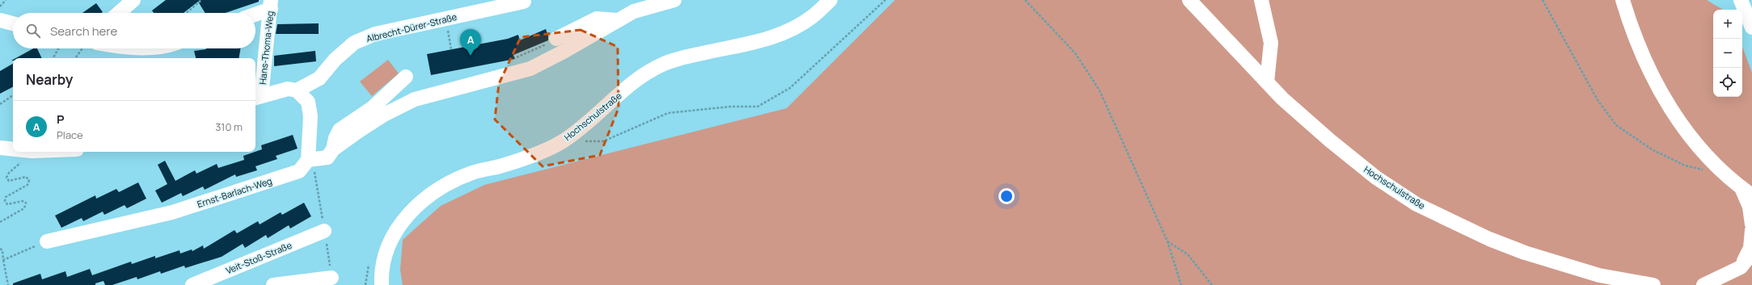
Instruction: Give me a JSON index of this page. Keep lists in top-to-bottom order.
{
  "streets": {
    "street": [
      "Albrecht-Dürer-Straße",
      "Hans-Thoma-Weg",
      "Hochschulstraße",
      "Ernst-Barlach-Weg",
      "Veit-Stoß-Straße"
    ]
  },
  "page": {
    "map_buttons": ["+", "−"],
    "search": "Search here",
    "pins": "A",
    "heading": "Nearby",
    "list": [
      {
        "mark": "A",
        "name": "P",
        "note": "Place",
        "value": "310 m"
      }
    ]
  }
}
